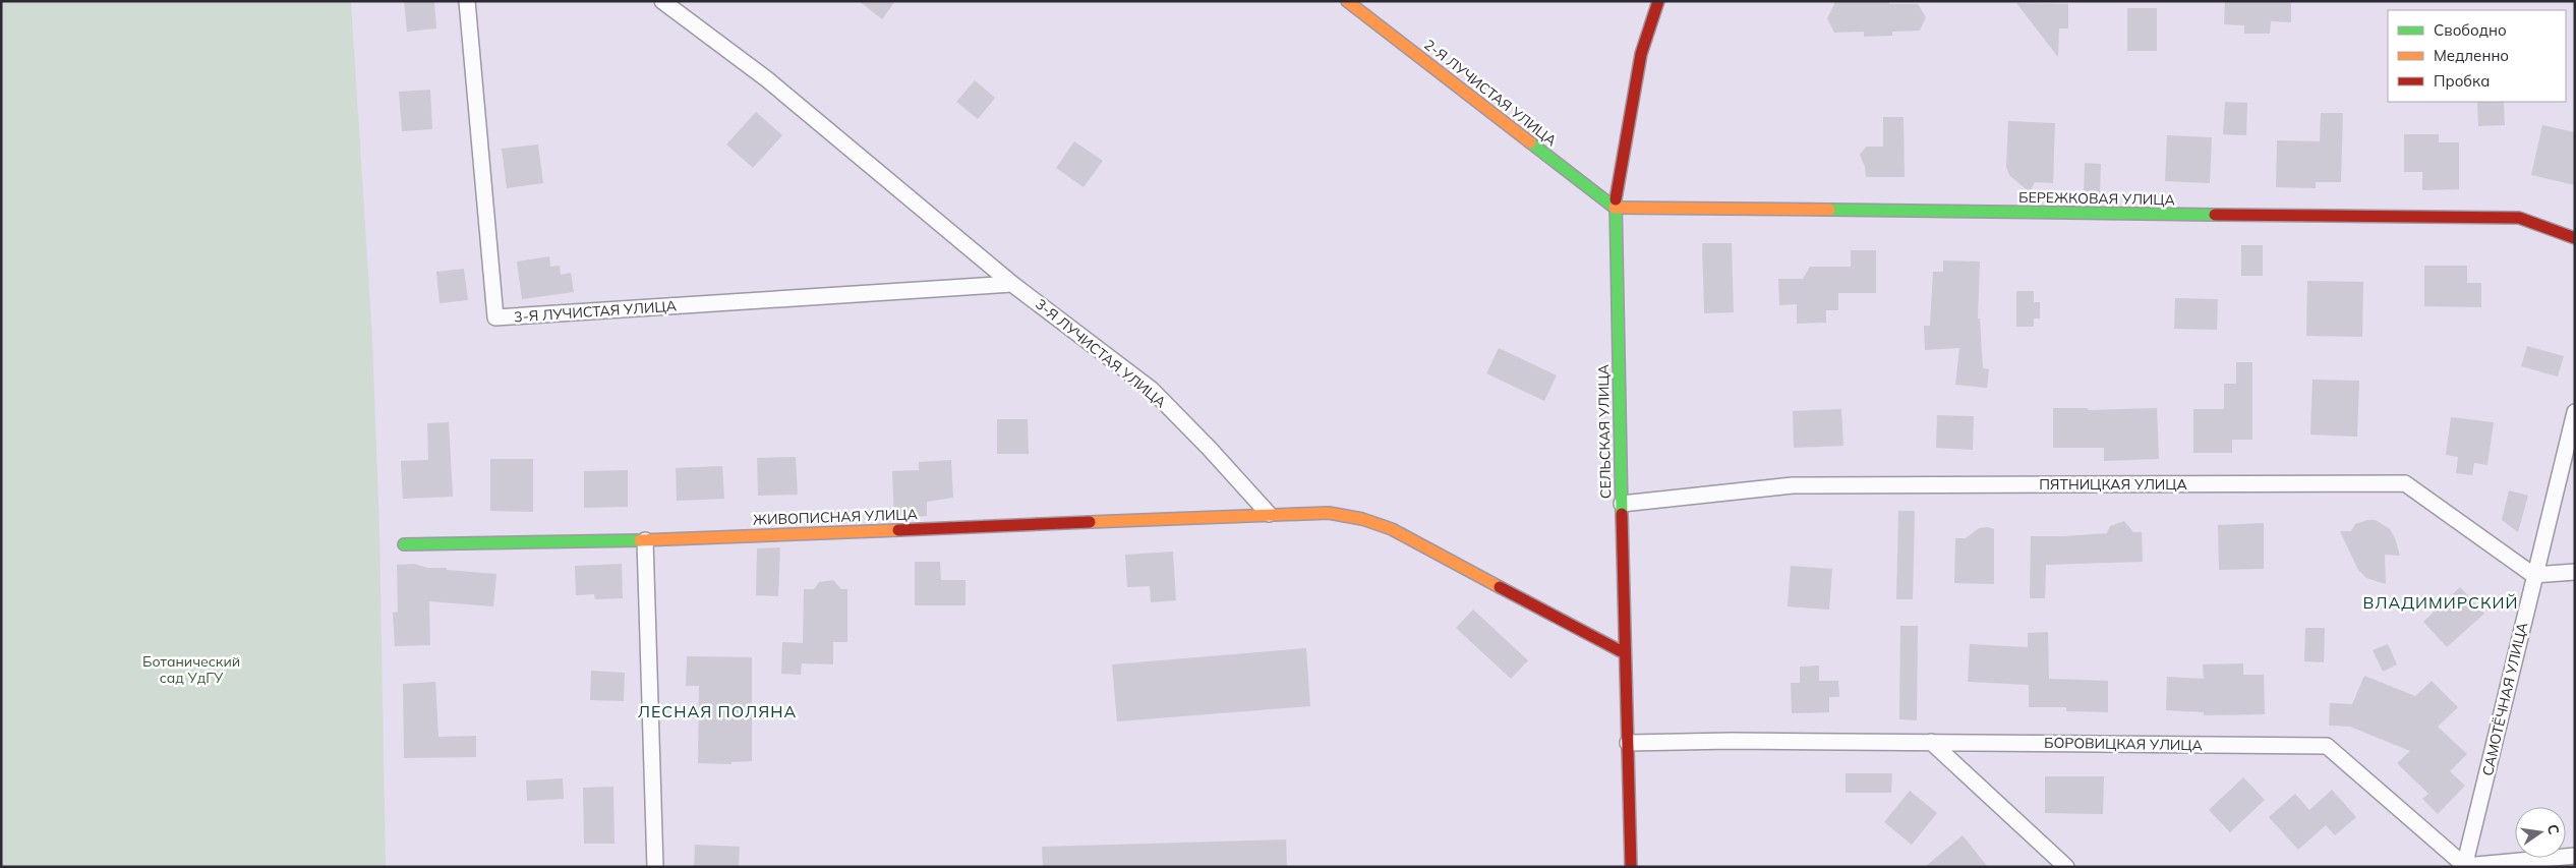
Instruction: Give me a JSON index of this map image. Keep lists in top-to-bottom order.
{
  "streets": {
    "street": [
      "2-Я ЛУЧИСТАЯ УЛИЦА",
      "БЕРЕЖКОВАЯ УЛИЦА",
      "3-Я ЛУЧИСТАЯ УЛИЦА",
      "СЕЛЬСКАЯ УЛИЦА",
      "ПЯТНИЦКАЯ УЛИЦА",
      "ЖИВОПИСНАЯ УЛИЦА",
      "САМОТЁЧНАЯ УЛИЦА",
      "БОРОВИЦКАЯ УЛИЦА"
    ]
  },
  "crossings": [
    ["2-Я ЛУЧИСТАЯ УЛИЦА", "БЕРЕЖКОВАЯ УЛИЦА"],
    ["2-Я ЛУЧИСТАЯ УЛИЦА", "СЕЛЬСКАЯ УЛИЦА"],
    ["БЕРЕЖКОВАЯ УЛИЦА", "СЕЛЬСКАЯ УЛИЦА"],
    ["3-Я ЛУЧИСТАЯ УЛИЦА", "ЖИВОПИСНАЯ УЛИЦА"],
    ["СЕЛЬСКАЯ УЛИЦА", "ПЯТНИЦКАЯ УЛИЦА"],
    ["СЕЛЬСКАЯ УЛИЦА", "ЖИВОПИСНАЯ УЛИЦА"],
    ["СЕЛЬСКАЯ УЛИЦА", "БОРОВИЦКАЯ УЛИЦА"],
    ["ПЯТНИЦКАЯ УЛИЦА", "САМОТЁЧНАЯ УЛИЦА"],
    ["САМОТЁЧНАЯ УЛИЦА", "БОРОВИЦКАЯ УЛИЦА"]
  ],
  "districts": ["ВЛАДИМИРСКИЙ", "ЛЕСНАЯ ПОЛЯНА"],
  "parks": ["Ботанический сад УдГУ"],
  "legend": ["Свободно", "Медленно", "Пробка"],
  "north": "right"
}
